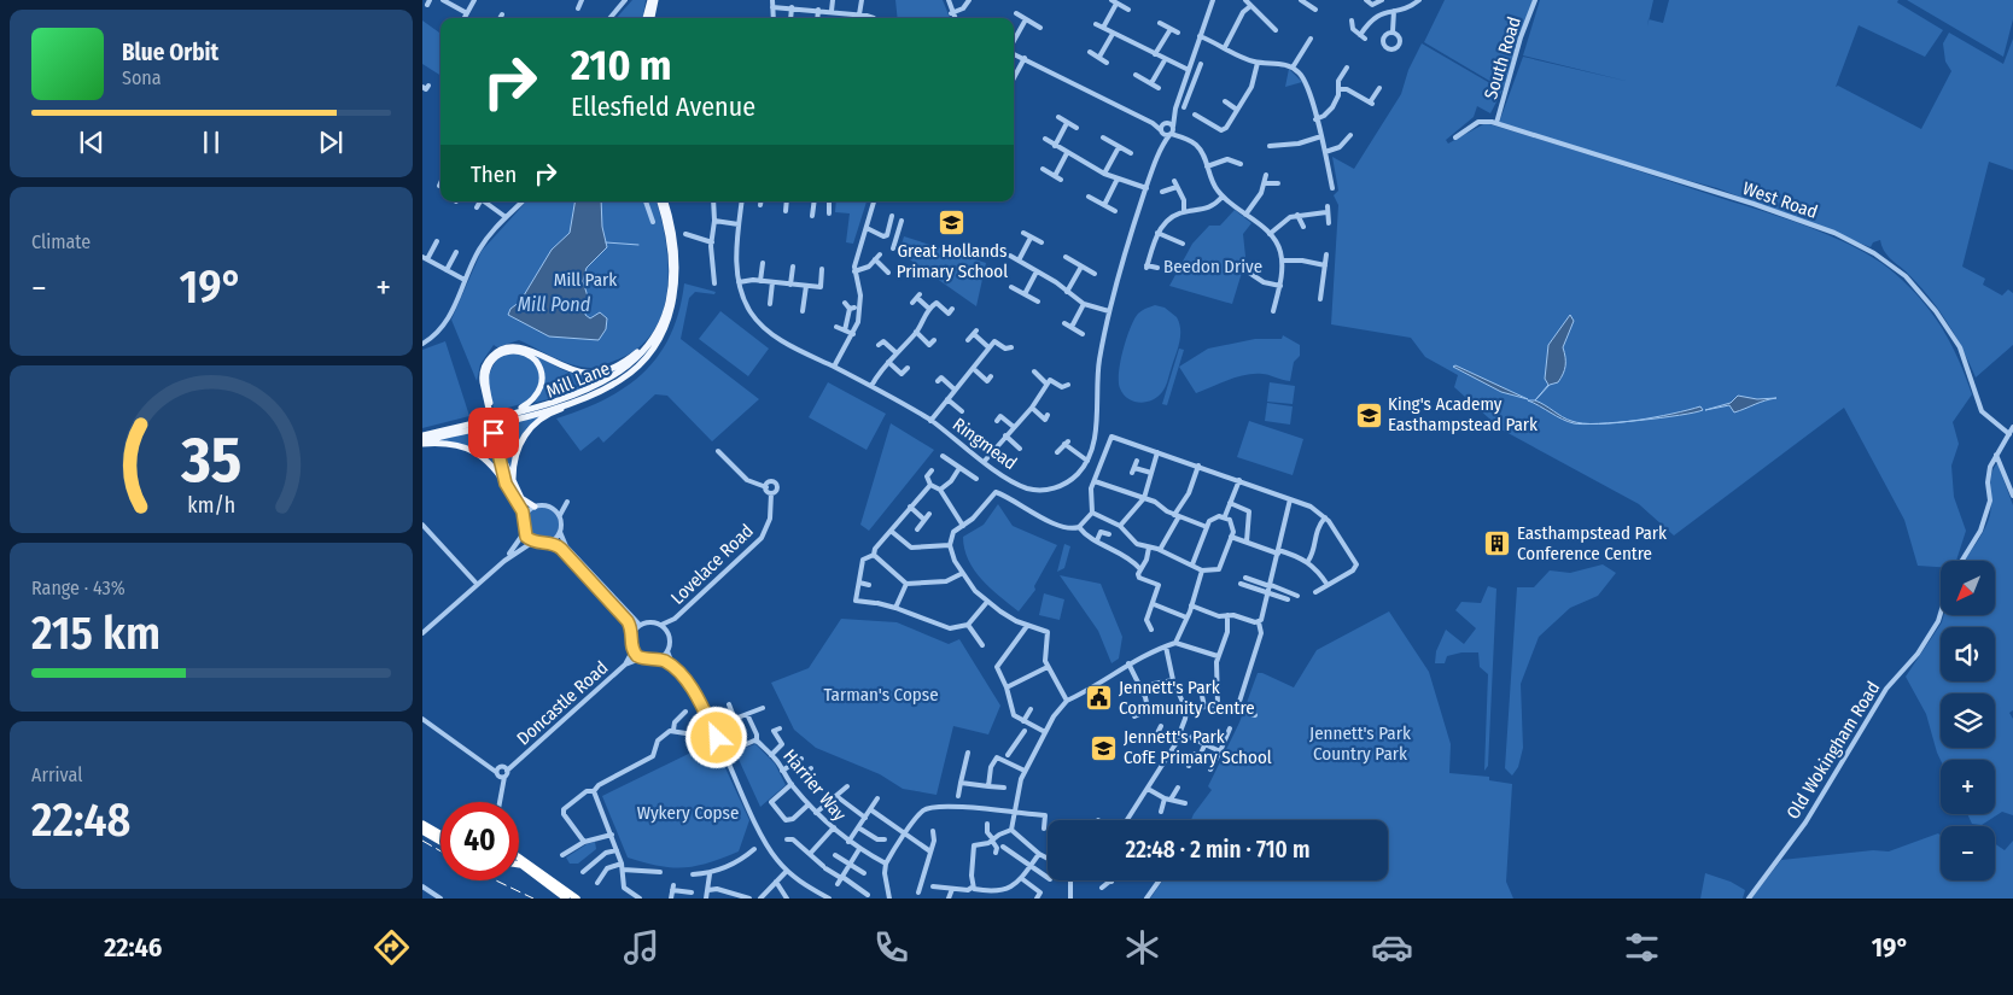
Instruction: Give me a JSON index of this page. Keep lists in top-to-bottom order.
{
  "streets": {
    "main road": ["Mill Lane"],
    "street": [
      "South Road",
      "West Road",
      "Ringmead",
      "Lovelace Road",
      "Doncastle Road",
      "Old Wokingham Road",
      "Harrier Way"
    ]
  },
  "crossings": [
    ["South Road", "West Road"],
    ["Lovelace Road", "Doncastle Road"]
  ],
  "water": ["Mill Pond"],
  "parks": [
    "Beedon Drive",
    "Mill Park",
    "Tarman's Copse",
    "Jennett's Park Country Park",
    "Wykery Copse"
  ],
  "places": {
    "school or university": ["Great Hollands Primary School", "King's Academy Easthampstead Park", "Jennett's Park CofE Primary School"],
    "building": ["Easthampstead Park Conference Centre"],
    "public building": ["Jennett's Park Community Centre"]
  },
  "north": "bottom left",
  "page": {
    "turn": ["210 m", "Ellesfield Avenue"],
    "song": ["Blue Orbit", "Sona"],
    "then": "Then",
    "tile": [
      "Climate",
      ["Range · 43%", "215 km"],
      ["Arrival", "22:48"]
    ],
    "heat": ["−", "19°", "+"],
    "map_buttons": ["+", "−"],
    "limit": "40",
    "trip": "22:48 · 2 min · 710 m",
    "tabs": ["22:46", "19°"],
    "gauge": ["35", "km/h"]
  }
}
